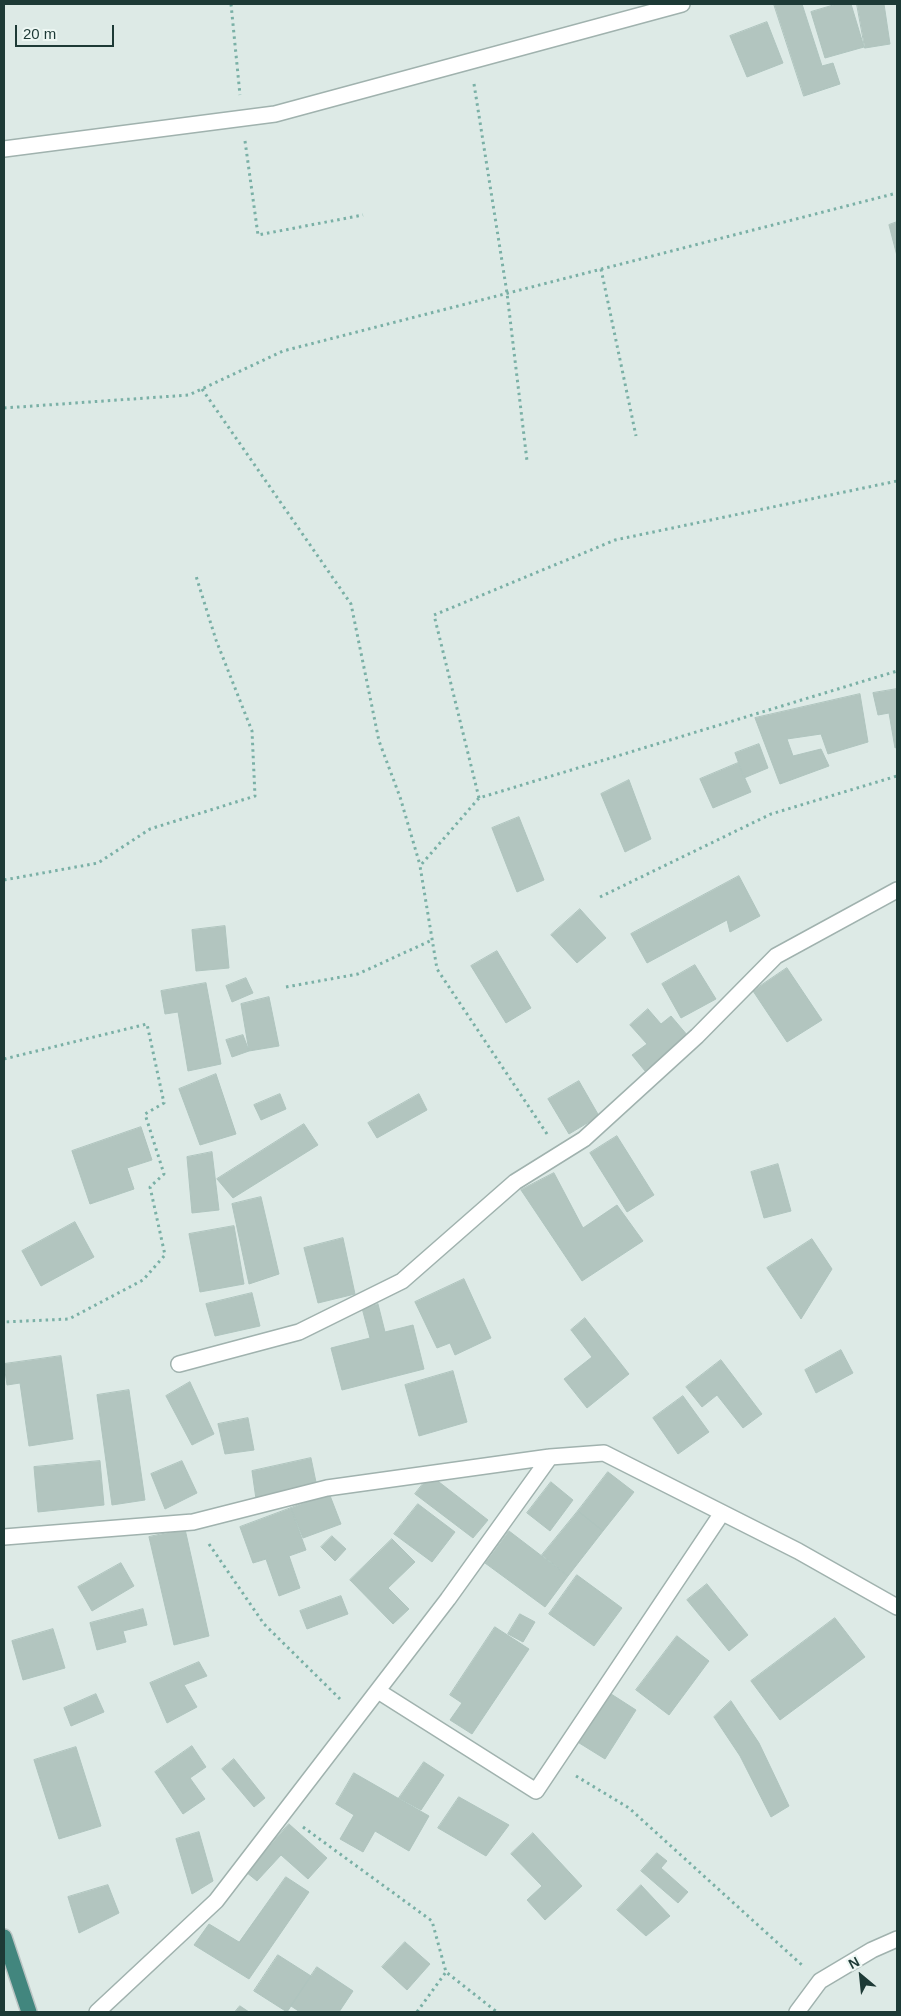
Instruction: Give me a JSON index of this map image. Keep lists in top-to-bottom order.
{
  "scale_bar": "20 m",
  "north": "top left"
}
